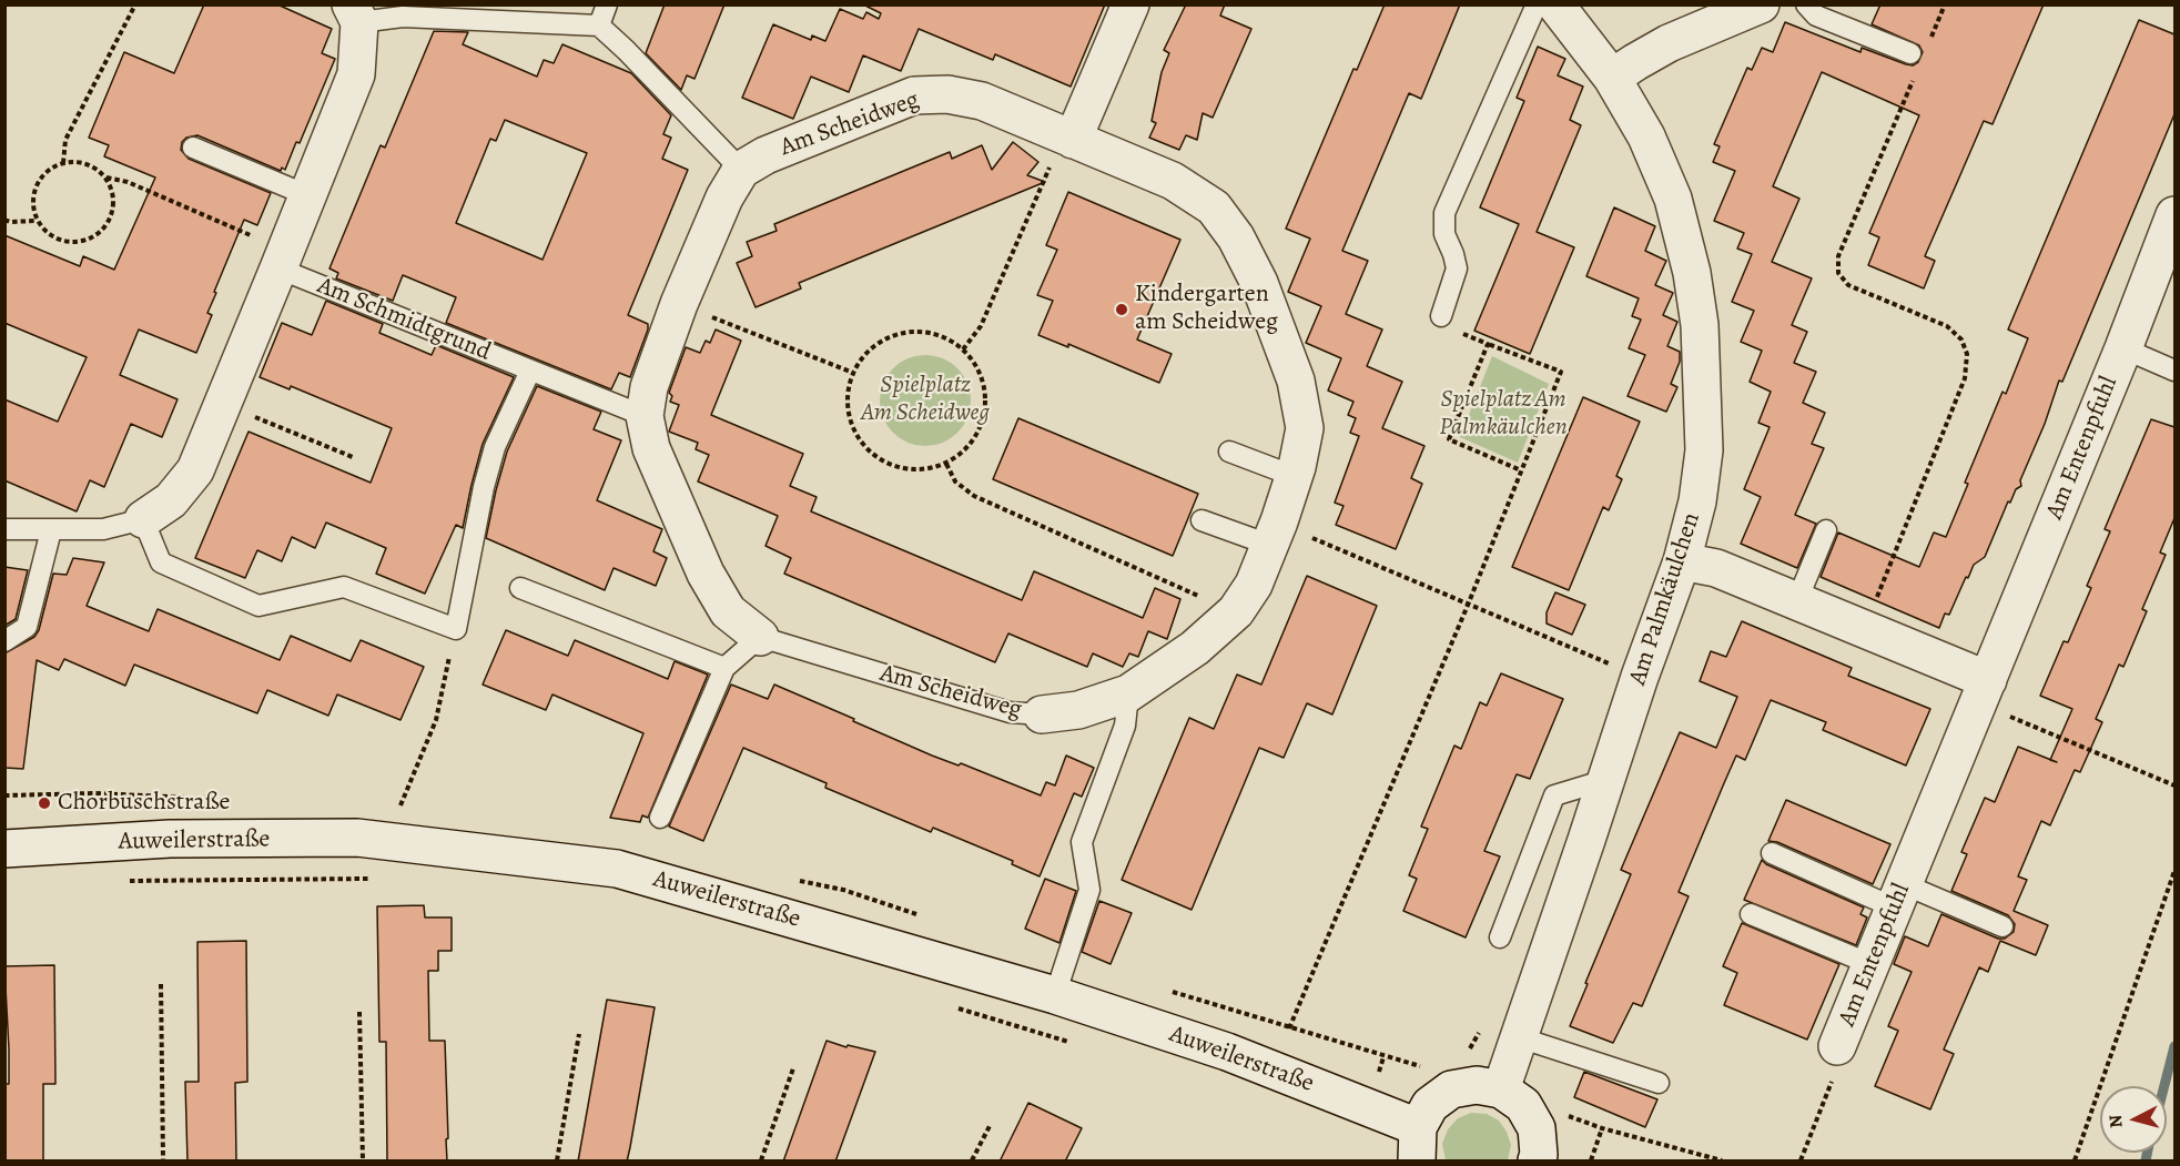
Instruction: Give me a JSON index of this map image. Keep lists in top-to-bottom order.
{
  "streets": {
    "street": [
      "Am Scheidweg",
      "Am Entenpfuhl",
      "Am Palmkäulchen",
      "Auweilerstraße"
    ],
    "lane": ["Am Schmidtgrund"]
  },
  "crossings": [
    ["Am Scheidweg", "Am Schmidtgrund"]
  ],
  "parks": ["Spielplatz Am Scheidweg", "Spielplatz Am Palmkäulchen"],
  "places": ["Kindergarten am Scheidweg", "Chorbuschstraße"],
  "north": "left"
}
